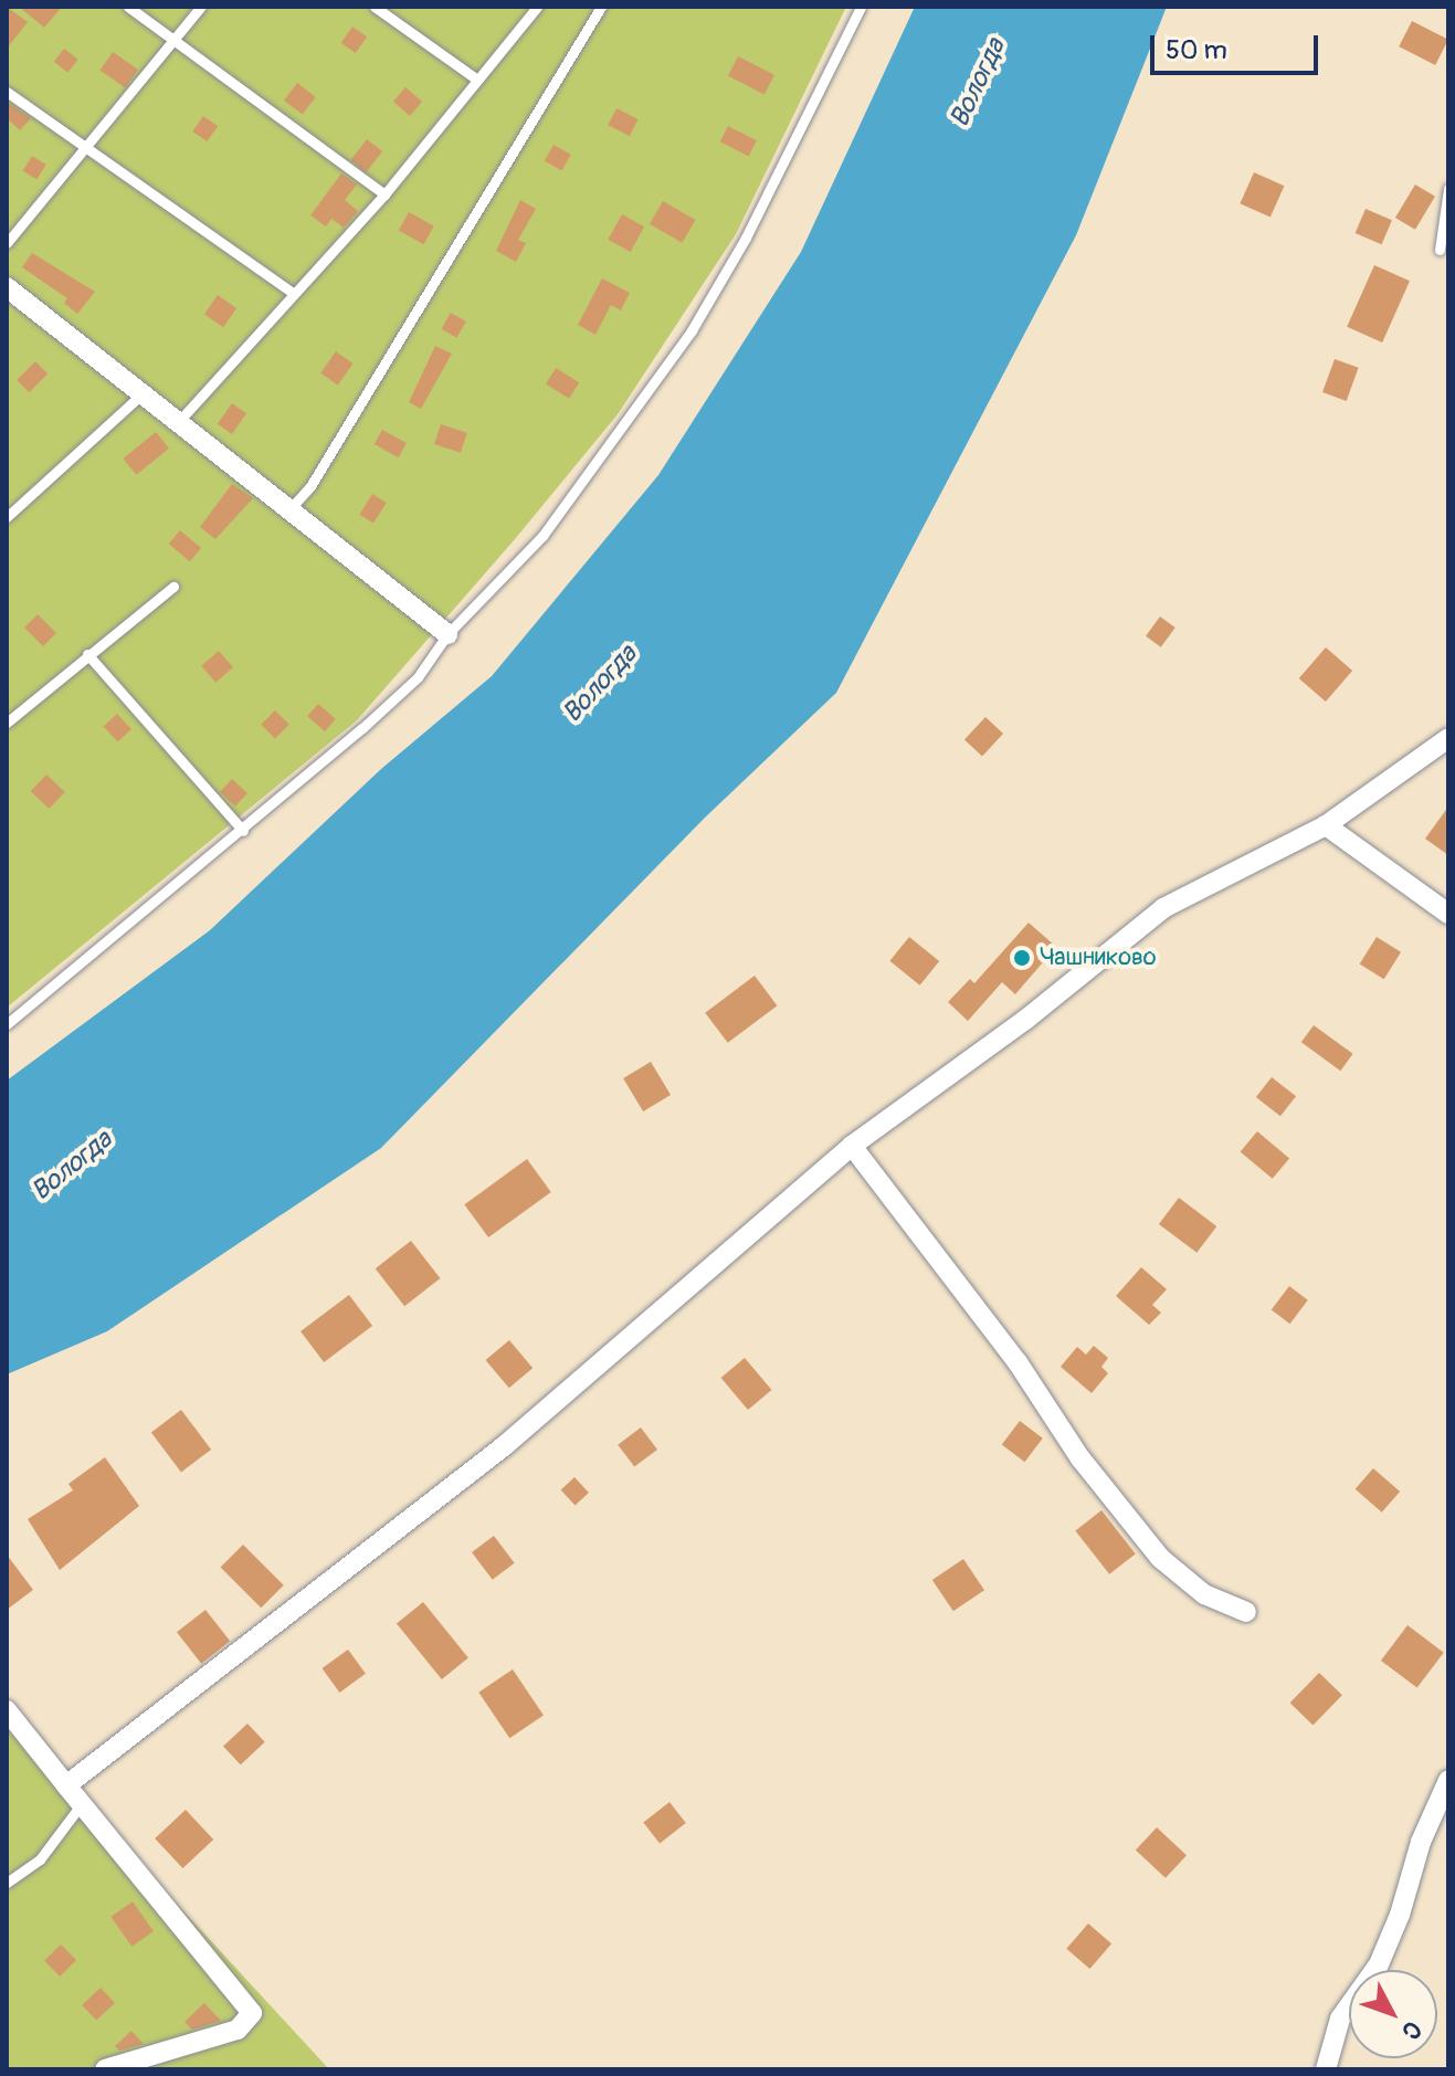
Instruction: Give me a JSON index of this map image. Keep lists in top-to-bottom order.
{
  "water": ["Вологда"],
  "places": ["Чашниково"],
  "scale_bar": "50 m",
  "north": "bottom right"
}
